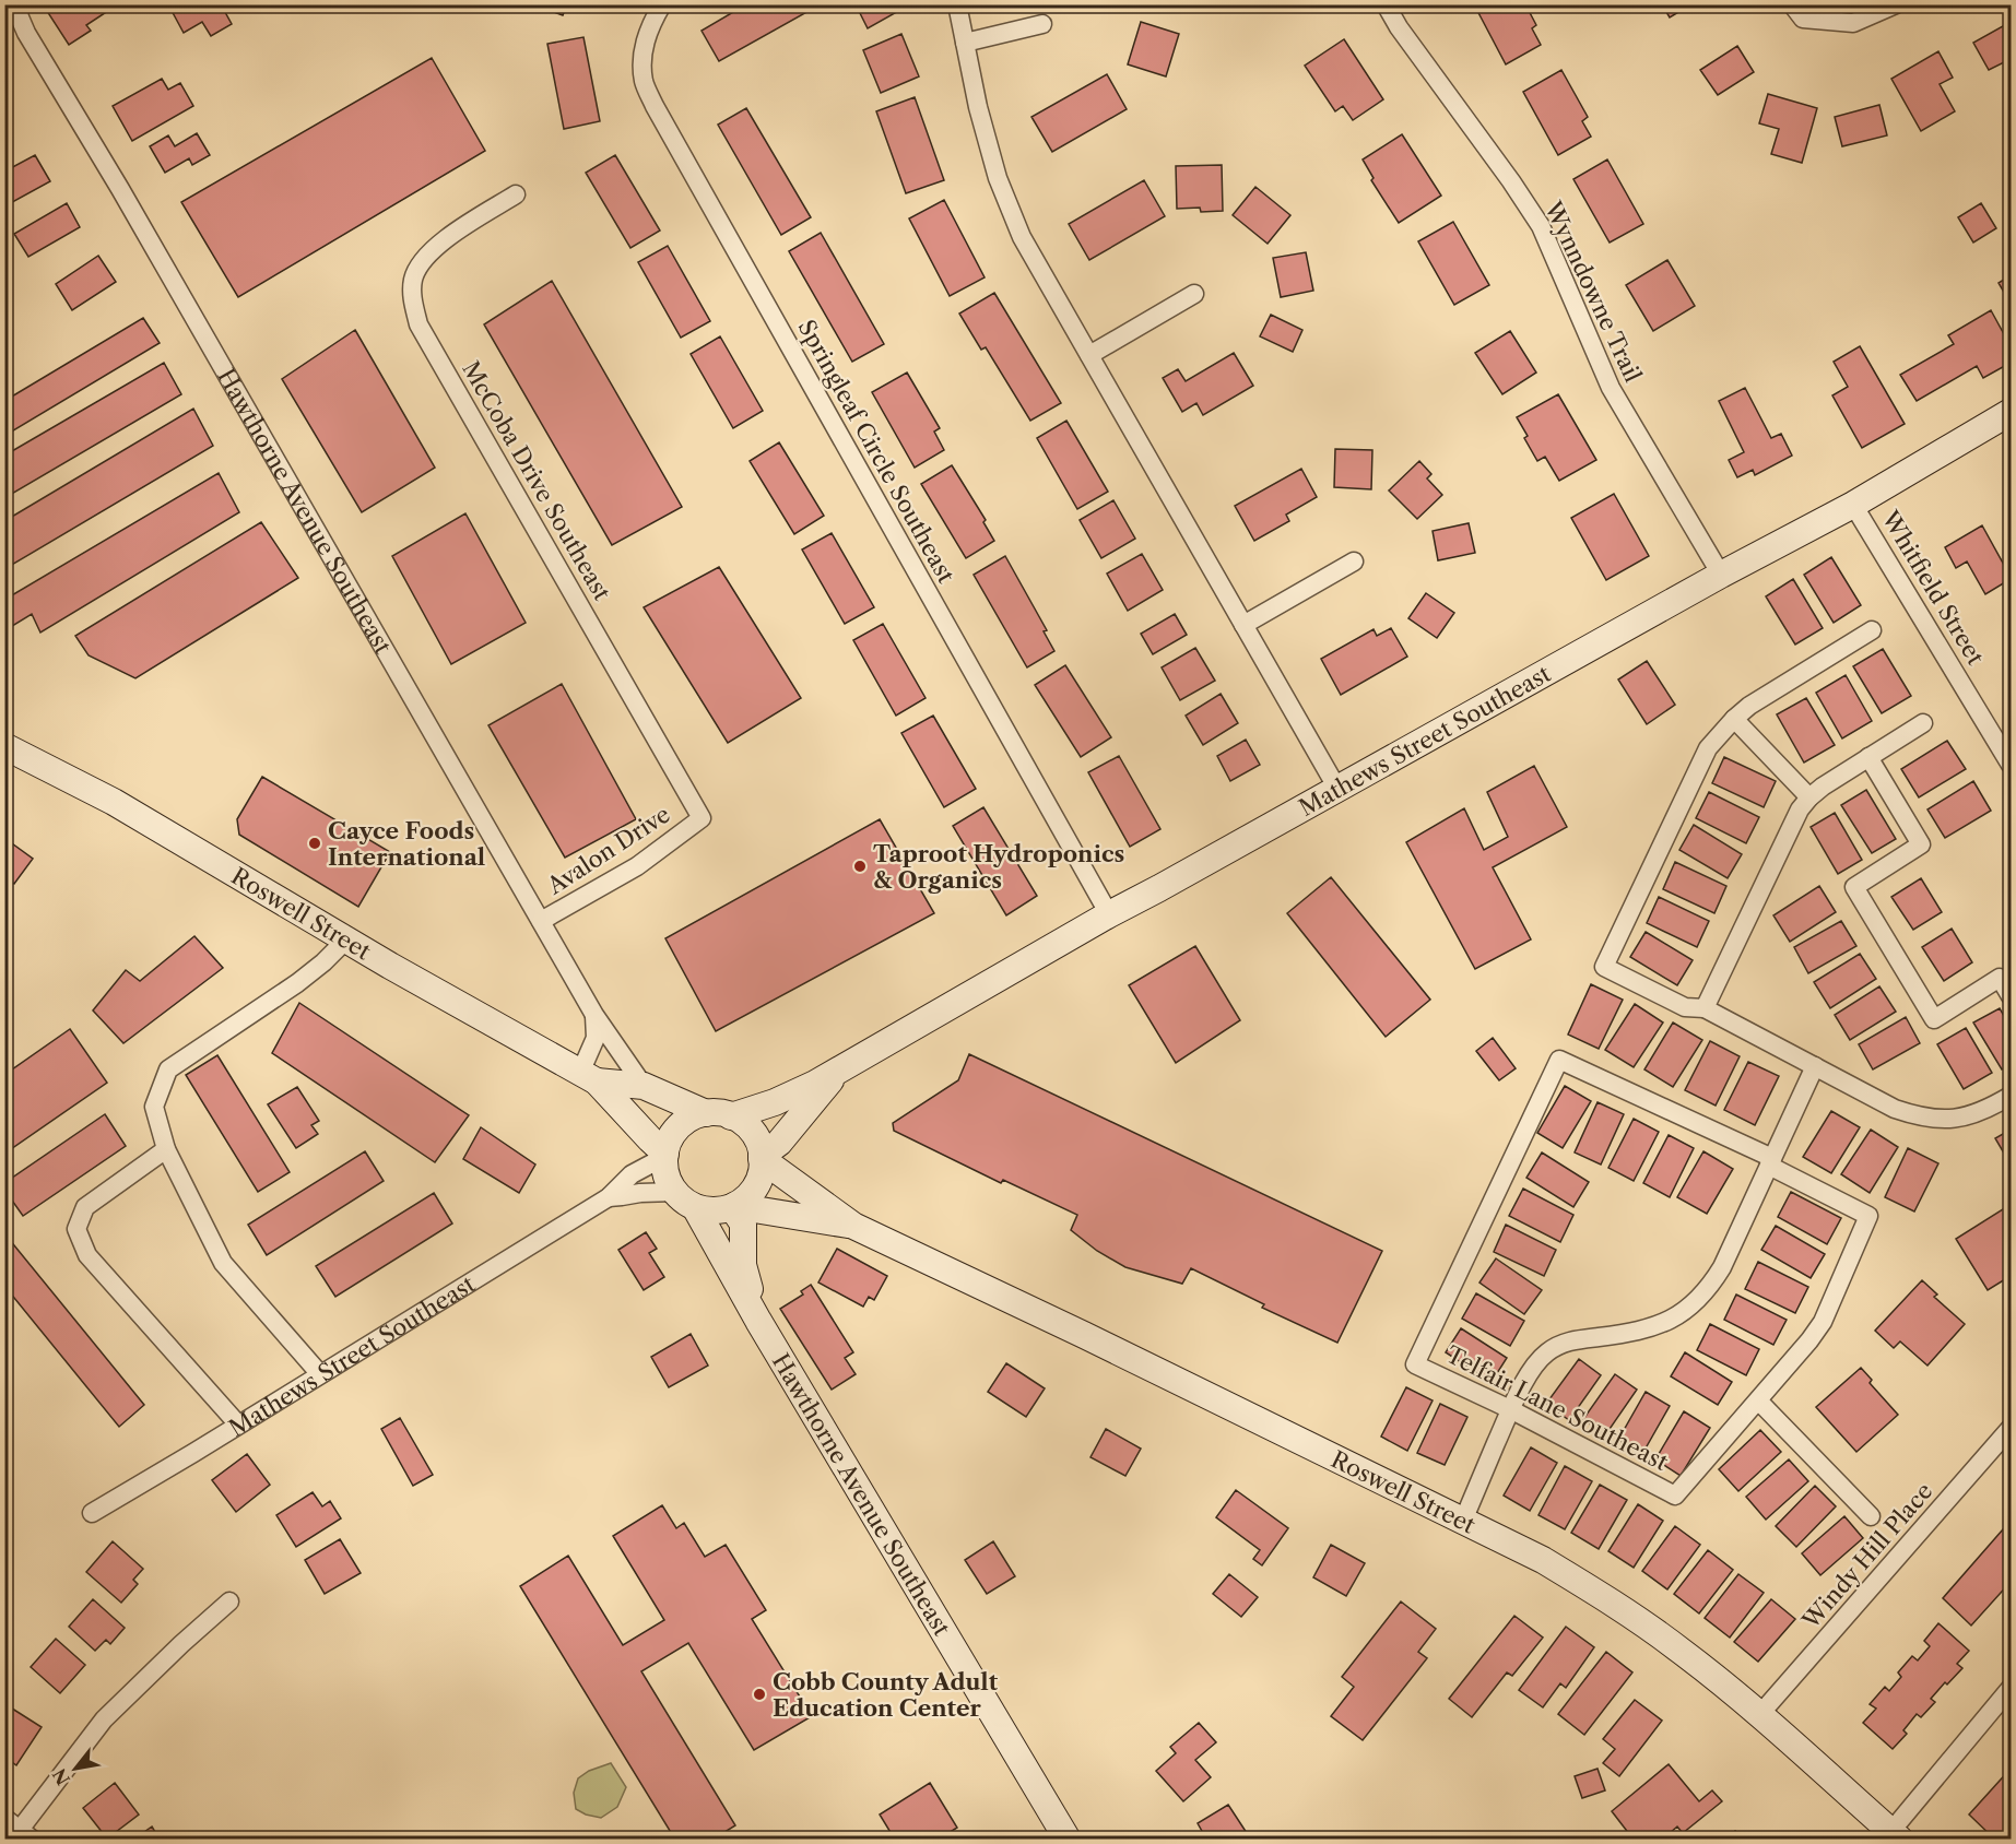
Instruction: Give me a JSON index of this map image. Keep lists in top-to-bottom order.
{
  "streets": {
    "street": [
      "Wynndowne Trail",
      "Springleaf Circle Southeast",
      "McCoba Drive Southeast",
      "Hawthorne Avenue Southeast",
      "Whitfield Street",
      "Mathews Street Southeast",
      "Avalon Drive",
      "Roswell Street",
      "Telfair Lane Southeast",
      "Windy Hill Place"
    ]
  },
  "crossings": [
    ["Wynndowne Trail", "Mathews Street Southeast"],
    ["Springleaf Circle Southeast", "Mathews Street Southeast"],
    ["McCoba Drive Southeast", "Avalon Drive"],
    ["Hawthorne Avenue Southeast", "Mathews Street Southeast"],
    ["Hawthorne Avenue Southeast", "Avalon Drive"],
    ["Hawthorne Avenue Southeast", "Roswell Street"],
    ["Whitfield Street", "Mathews Street Southeast"],
    ["Mathews Street Southeast", "Roswell Street"],
    ["Roswell Street", "Windy Hill Place"]
  ],
  "places": ["Cayce Foods International", "Taproot Hydroponics & Organics", "Cobb County Adult Education Center"],
  "north": "bottom left"
}
